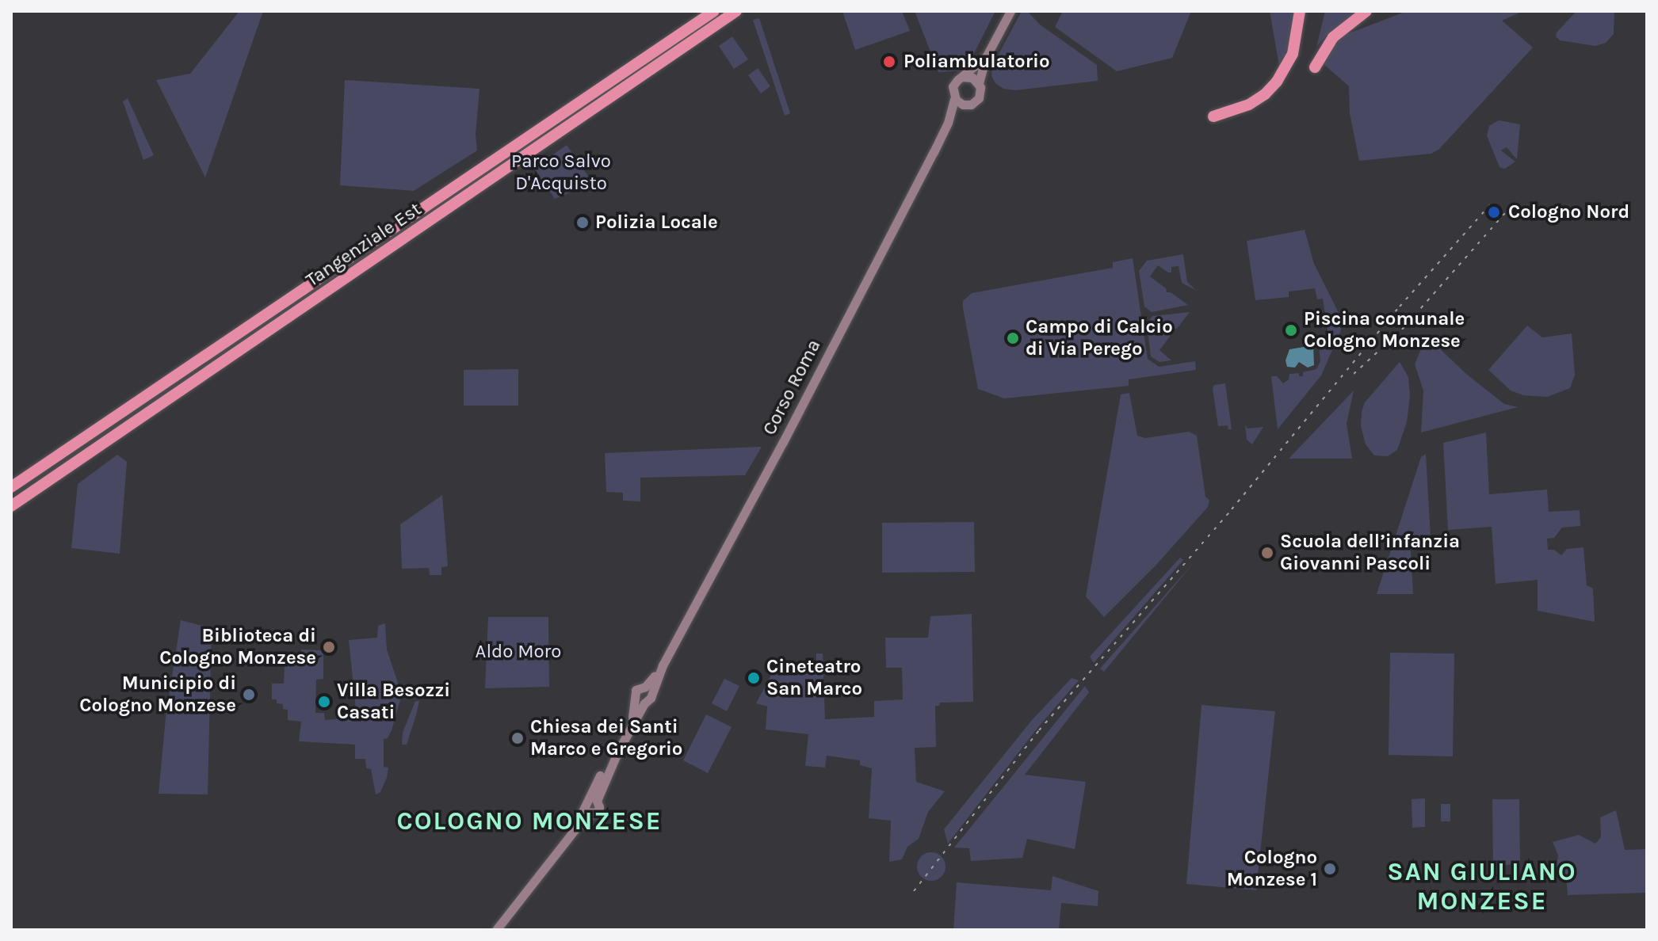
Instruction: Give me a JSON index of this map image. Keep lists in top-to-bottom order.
{
  "streets": {
    "highway": ["Tangenziale Est"],
    "main road": ["Corso Roma"]
  },
  "districts": ["COLOGNO MONZESE", "SAN GIULIANO MONZESE"],
  "parks": ["Parco Salvo D'Acquisto", "Aldo Moro"],
  "places": [
    "Poliambulatorio",
    "Cologno Nord",
    "Polizia Locale",
    "Piscina comunale Cologno Monzese",
    "Campo di Calcio di Via Perego",
    "Scuola dell’infanzia Giovanni Pascoli",
    "Biblioteca di Cologno Monzese",
    "Cineteatro San Marco",
    "Municipio di Cologno Monzese",
    "Villa Besozzi Casati",
    "Chiesa dei Santi Marco e Gregorio",
    "Cologno Monzese 1"
  ]
}
